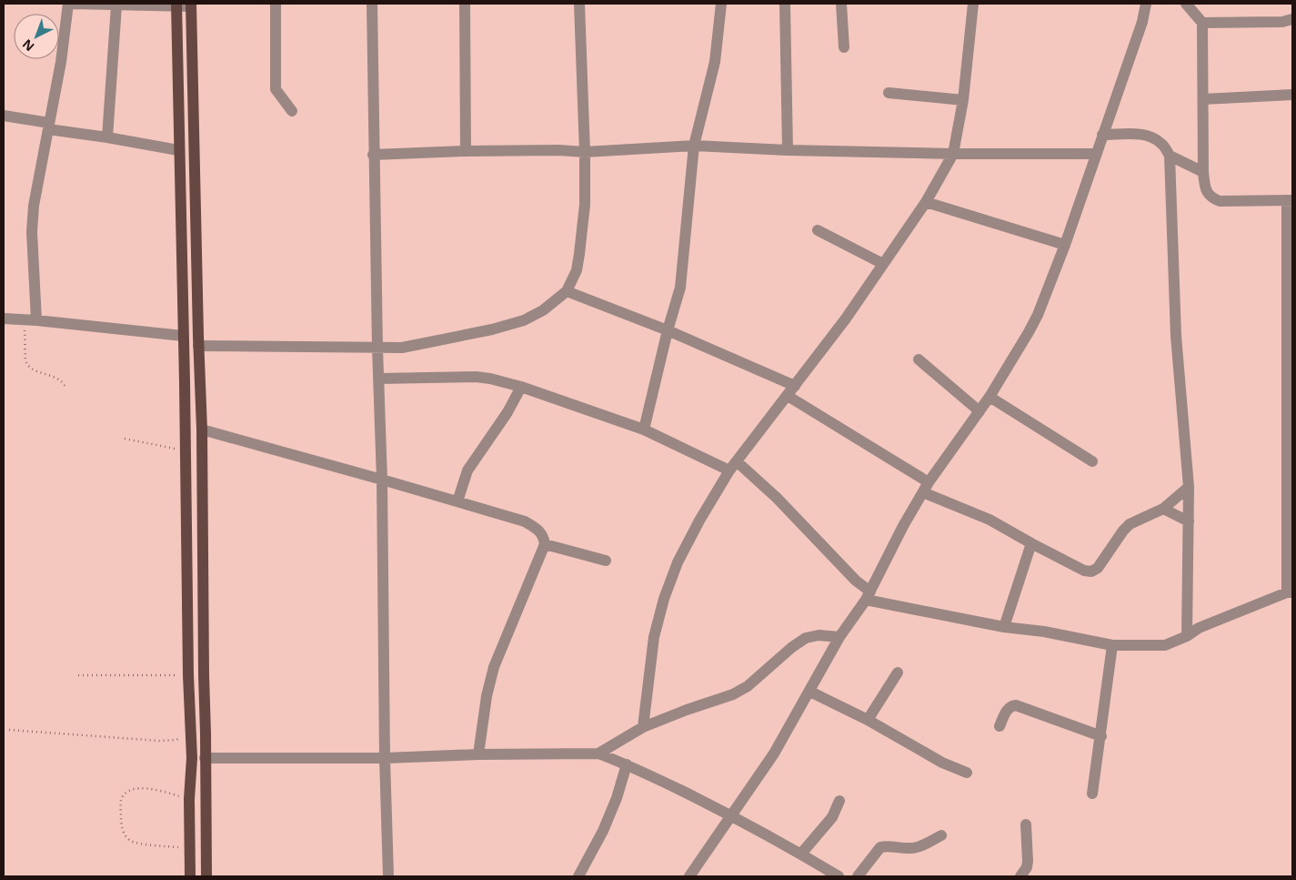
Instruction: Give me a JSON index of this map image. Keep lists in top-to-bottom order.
{
  "north": "bottom left"
}
